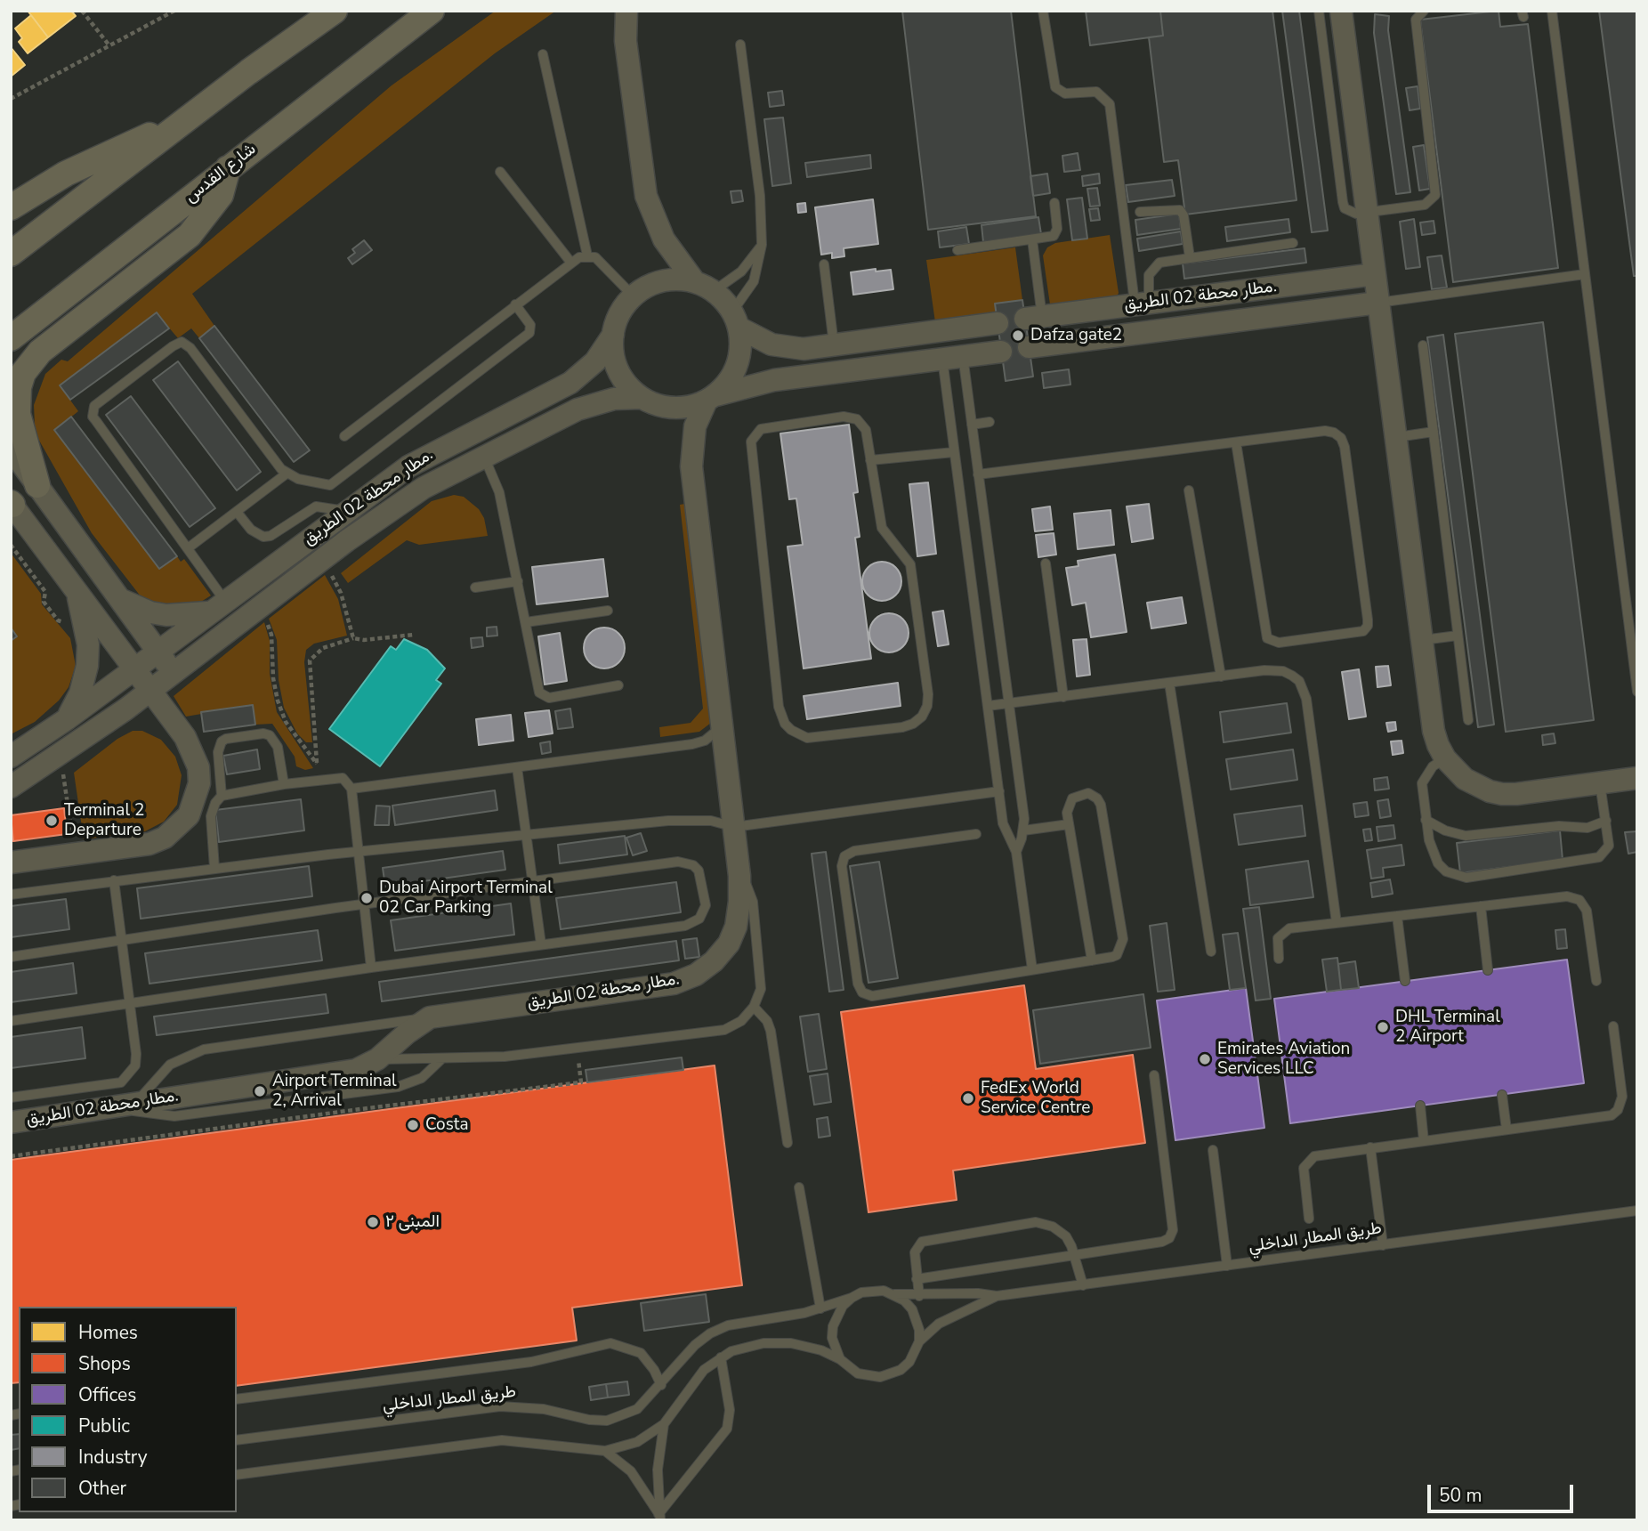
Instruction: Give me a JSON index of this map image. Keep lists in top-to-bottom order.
{
  "streets": {
    "main road": ["شارع القدس"],
    "street": ["مطار محطة 02 الطريق."],
    "lane": ["طريق المطار الداخلي"]
  },
  "places": [
    "Dafza gate2",
    "Terminal 2 Departure",
    "Dubai Airport Terminal 02 Car Parking",
    "DHL Terminal 2 Airport",
    "Emirates Aviation Services LLC",
    "Airport Terminal 2, Arrival",
    "FedEx World Service Centre",
    "Costa",
    "المبنى ٢"
  ],
  "legend": [
    "Homes",
    "Shops",
    "Offices",
    "Public",
    "Industry",
    "Other"
  ],
  "scale_bar": "50 m"
}
